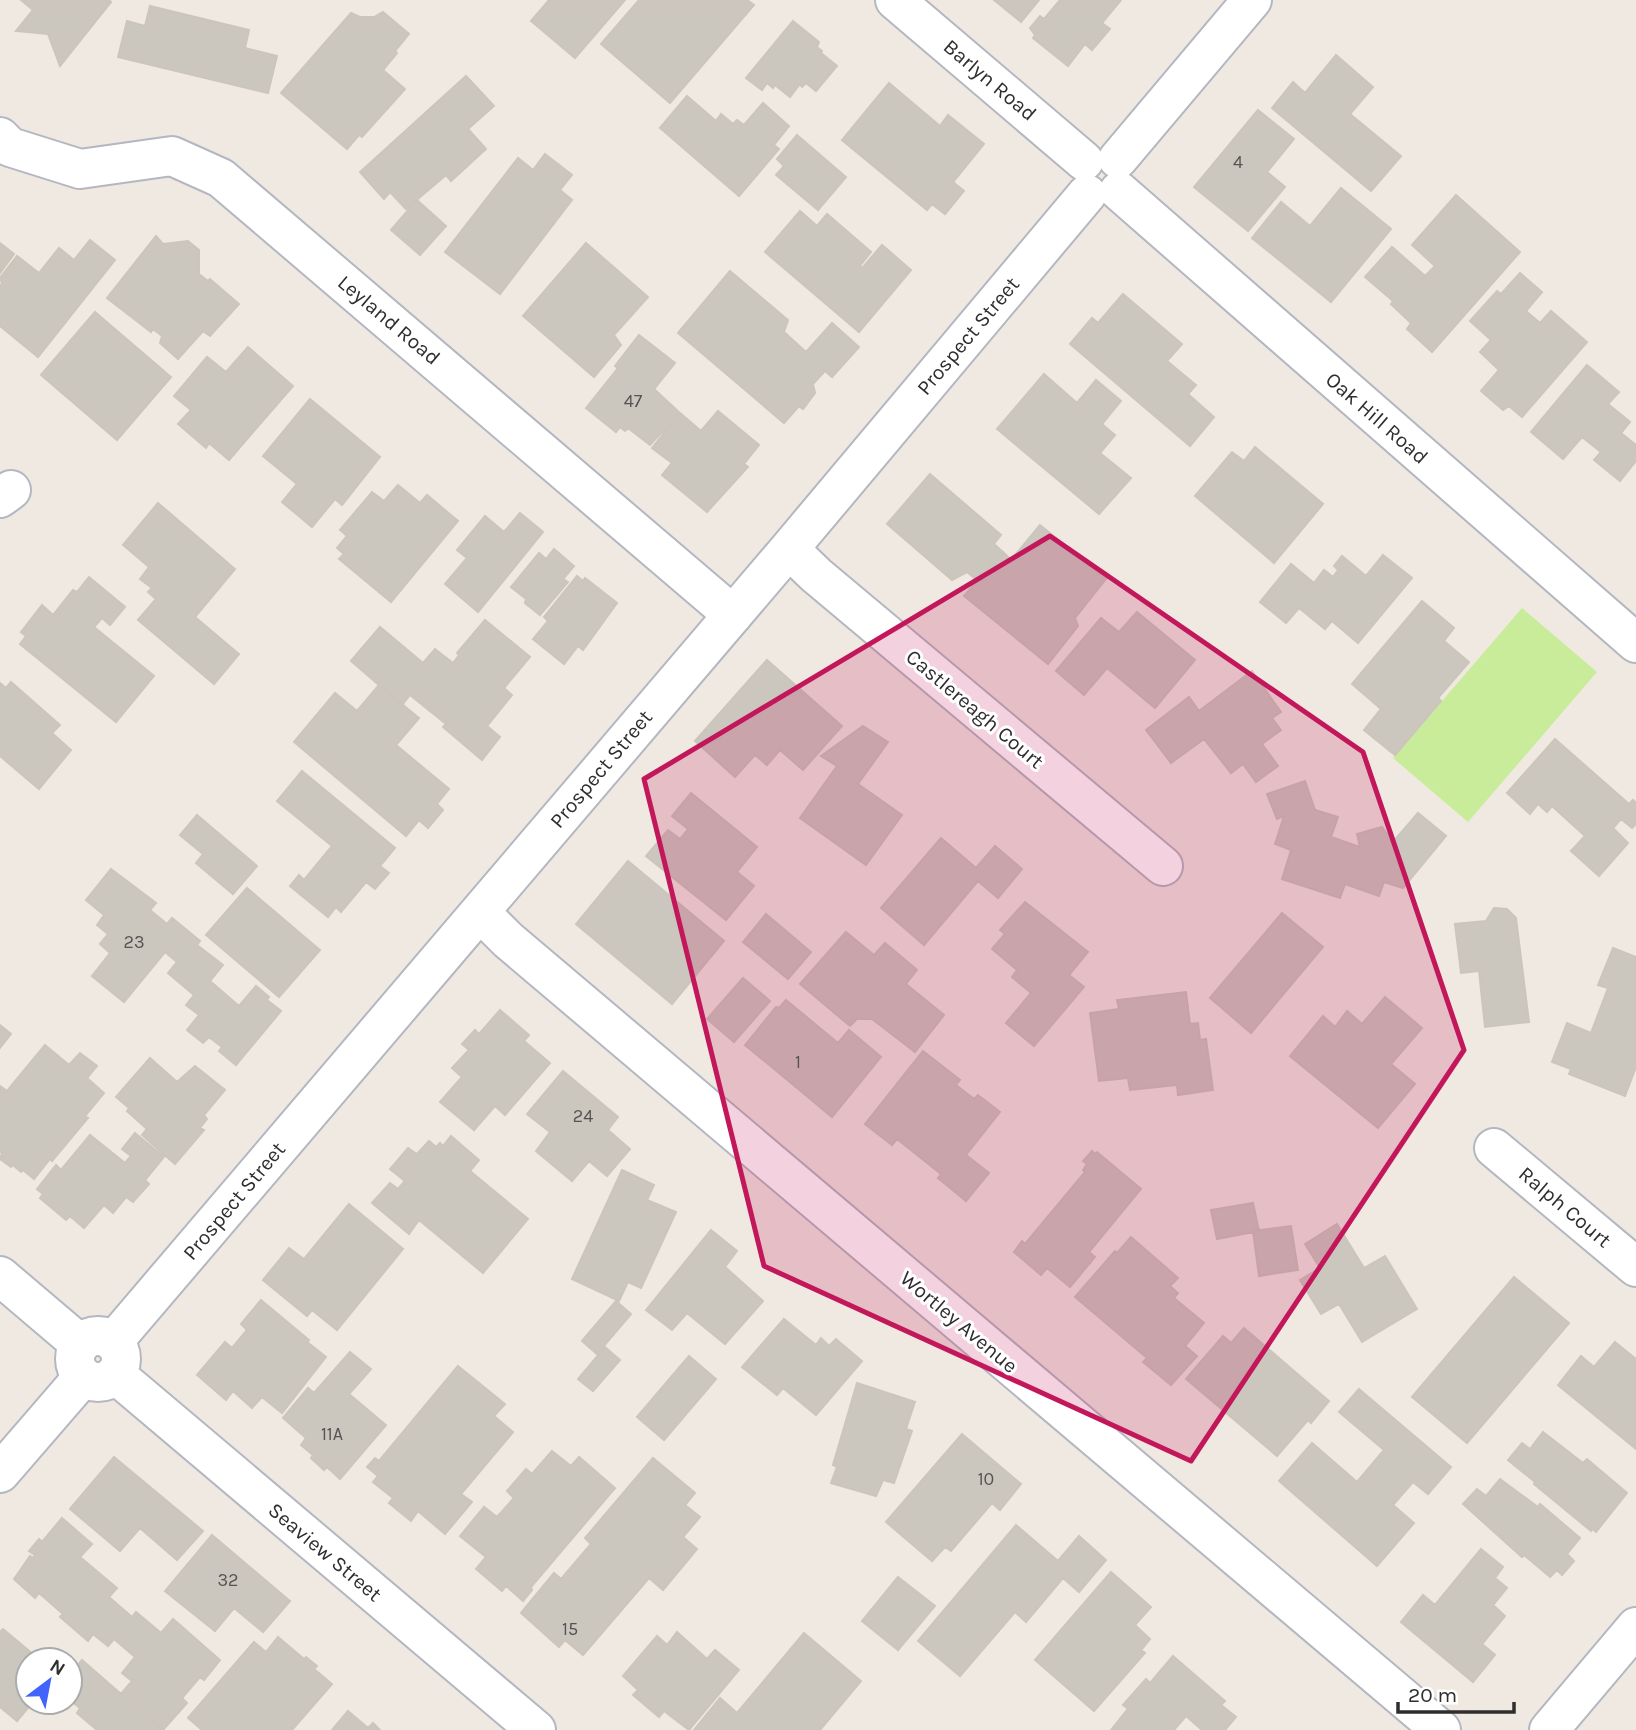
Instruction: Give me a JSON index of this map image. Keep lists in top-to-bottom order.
{
  "streets": {
    "street": [
      "Barlyn Road",
      "Leyland Road",
      "Prospect Street",
      "Oak Hill Road",
      "Castlereagh Court",
      "Ralph Court",
      "Wortley Avenue",
      "Seaview Street"
    ]
  },
  "crossings": [
    ["Barlyn Road", "Prospect Street"],
    ["Barlyn Road", "Oak Hill Road"],
    ["Leyland Road", "Prospect Street"],
    ["Prospect Street", "Oak Hill Road"],
    ["Prospect Street", "Castlereagh Court"],
    ["Prospect Street", "Wortley Avenue"],
    ["Prospect Street", "Seaview Street"]
  ],
  "house_numbers": [
    "4",
    "47",
    "23",
    "1",
    "24",
    "11A",
    "10",
    "32",
    "15"
  ],
  "scale_bar": "20 m",
  "north": "top right"
}
